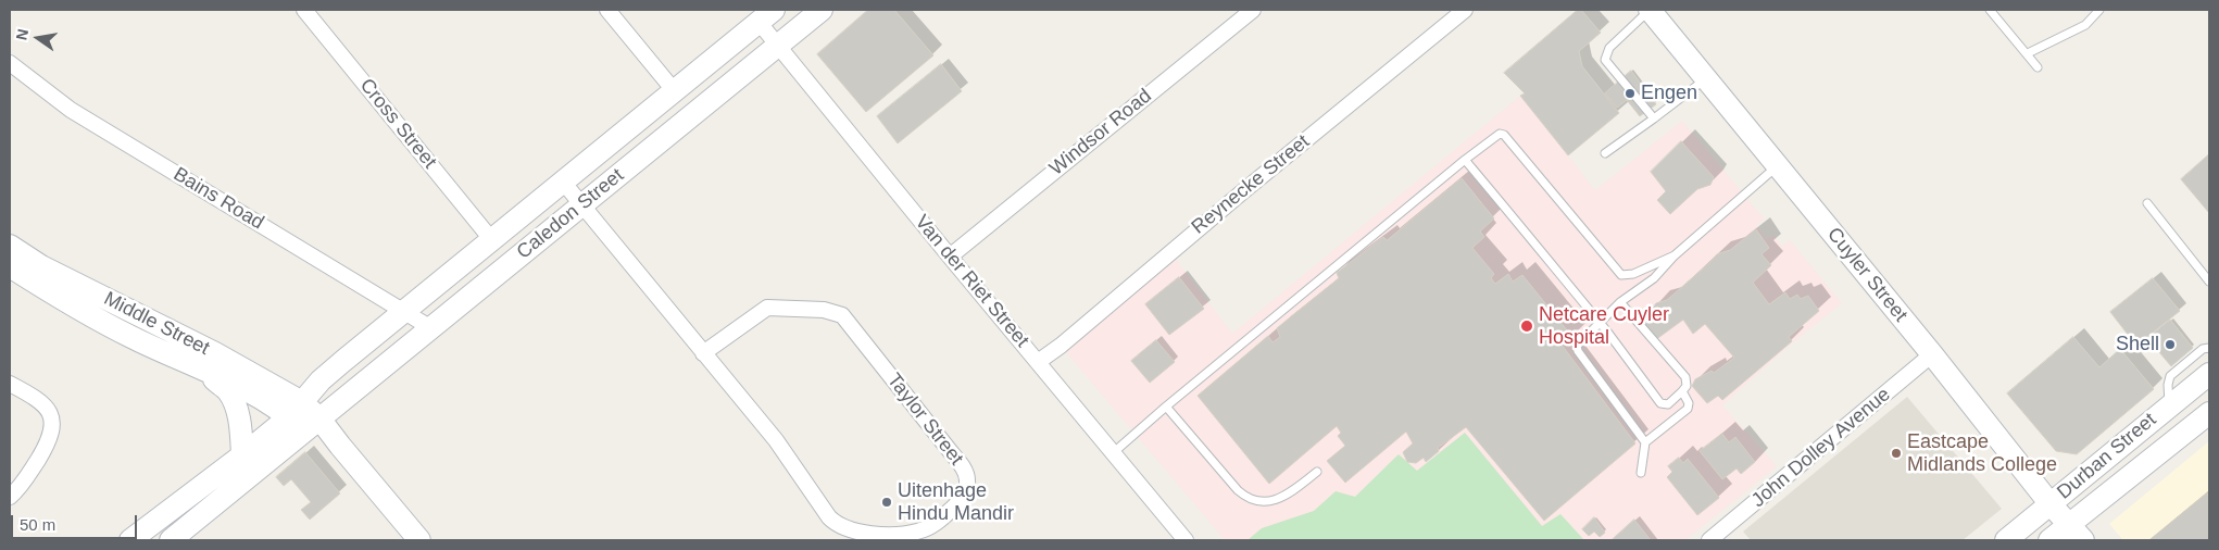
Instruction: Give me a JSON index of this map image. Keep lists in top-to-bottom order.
{
  "streets": {
    "main road": [
      "Caledon Street",
      "Cuyler Street",
      "Middle Street",
      "Durban Street"
    ],
    "street": [
      "Cross Street",
      "Windsor Road",
      "Reynecke Street",
      "Bains Road",
      "Van der Riet Street",
      "Taylor Street",
      "John Dolley Avenue"
    ]
  },
  "crossings": [
    ["Cross Street", "Caledon Street"],
    ["Windsor Road", "Van der Riet Street"],
    ["Reynecke Street", "Van der Riet Street"],
    ["Bains Road", "Caledon Street"],
    ["Caledon Street", "Van der Riet Street"],
    ["Caledon Street", "Middle Street"],
    ["Caledon Street", "Taylor Street"],
    ["Cuyler Street", "John Dolley Avenue"],
    ["Cuyler Street", "Durban Street"]
  ],
  "places": [
    "Engen",
    "Netcare Cuyler Hospital",
    "Shell",
    "Eastcape Midlands College",
    "Uitenhage Hindu Mandir"
  ],
  "scale_bar": "50 m",
  "north": "left"
}
